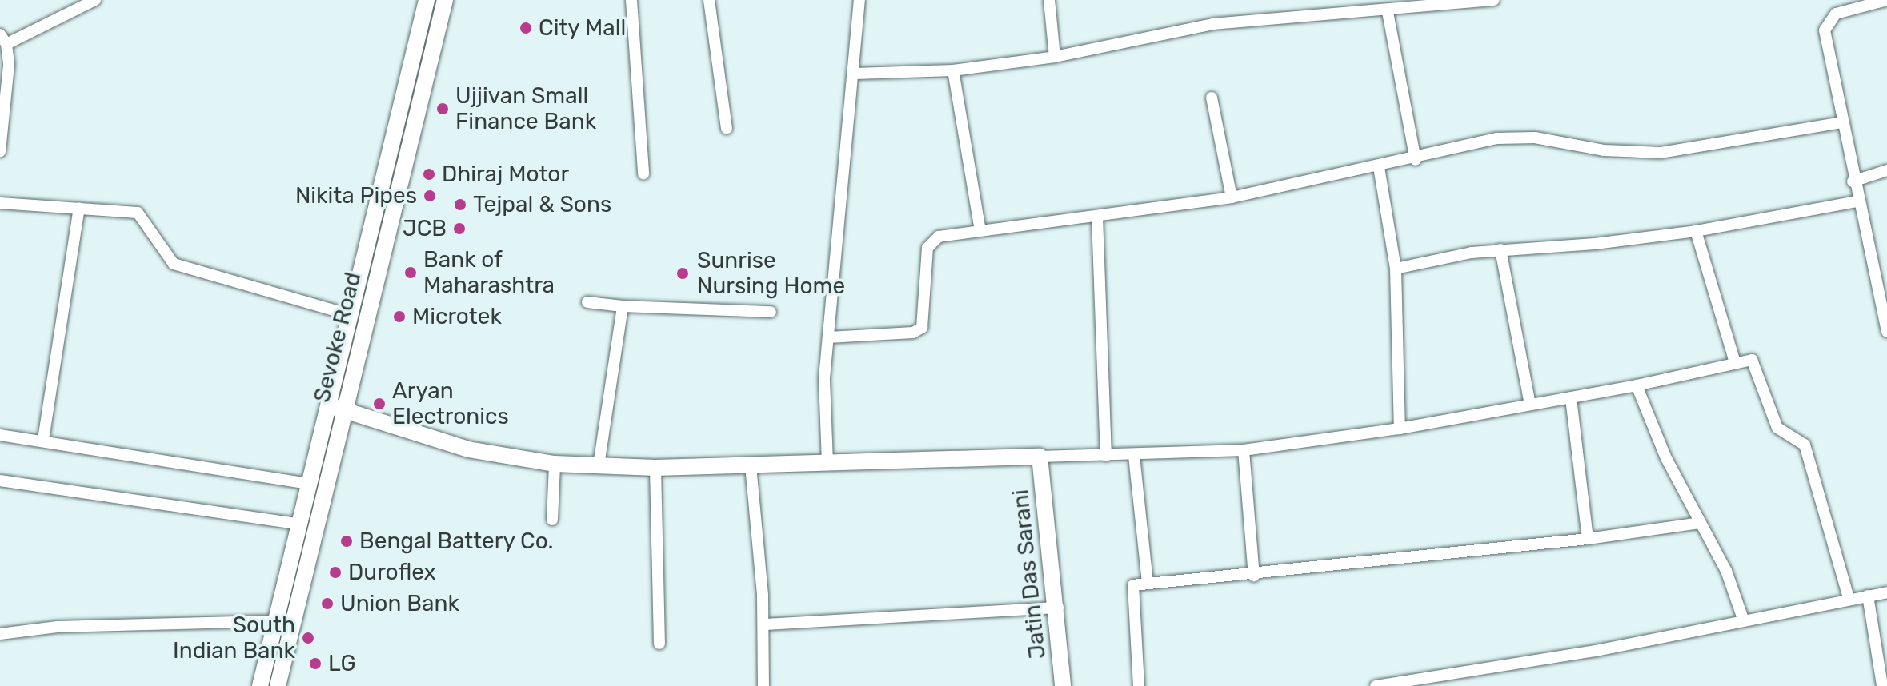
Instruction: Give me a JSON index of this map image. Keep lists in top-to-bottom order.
{
  "streets": {
    "main road": ["Sevoke Road", "Jatin Das Sarani"]
  },
  "places": [
    "City Mall",
    "Ujjivan Small Finance Bank",
    "Dhiraj Motor",
    "Nikita Pipes",
    "Tejpal & Sons",
    "JCB",
    "Bank of Maharashtra",
    "Sunrise Nursing Home",
    "Microtek",
    "Aryan Electronics",
    "Bengal Battery Co.",
    "Duroflex",
    "Union Bank",
    "South Indian Bank",
    "LG"
  ]
}
